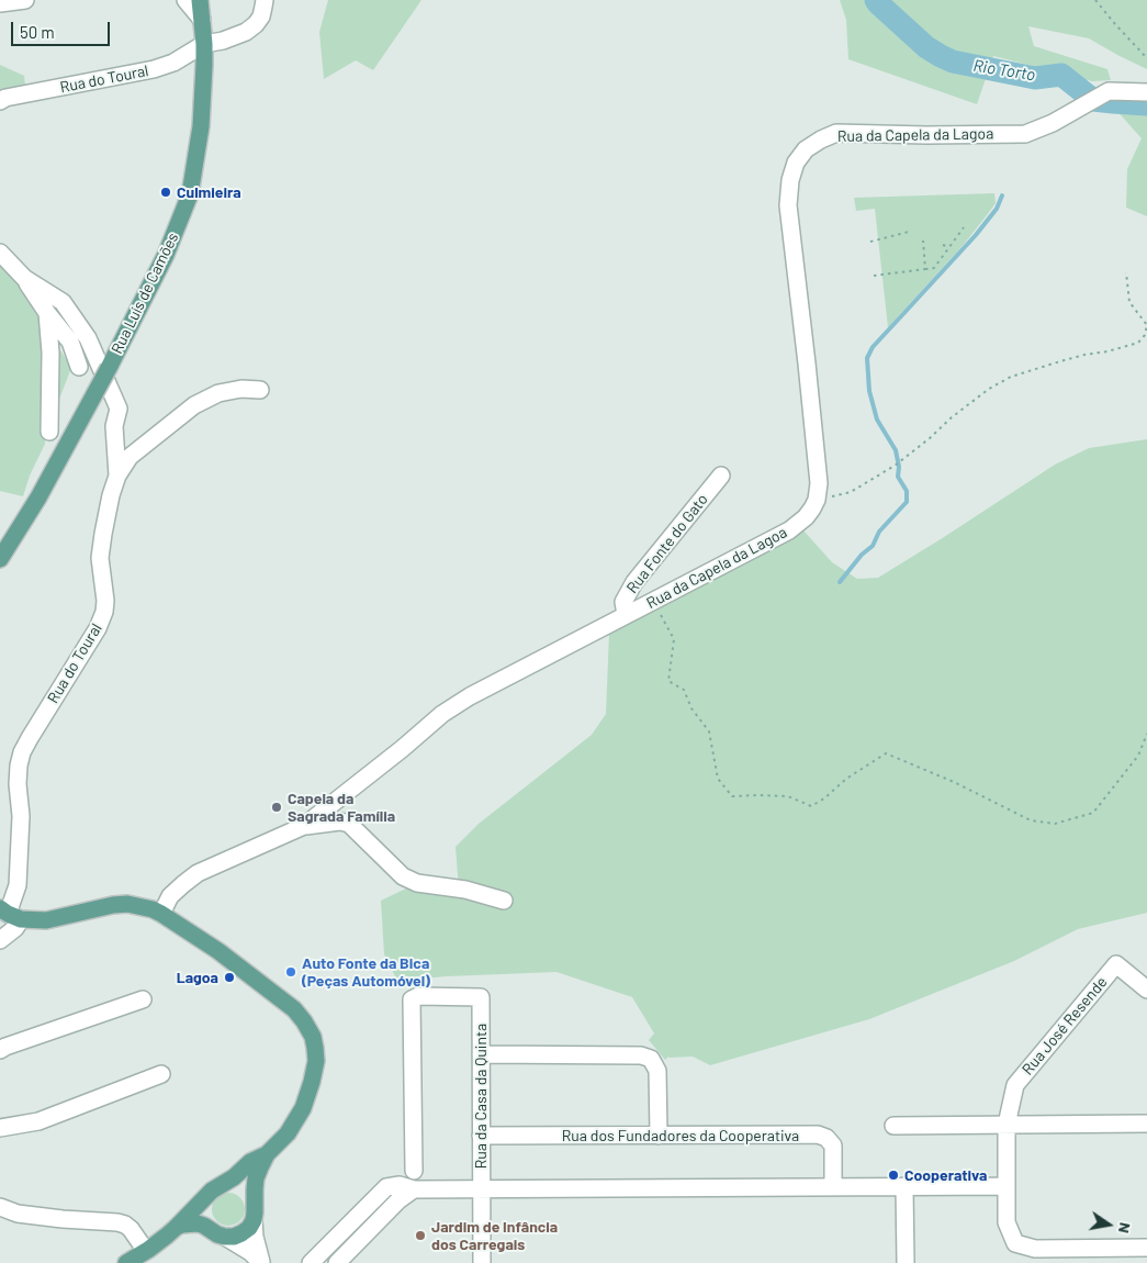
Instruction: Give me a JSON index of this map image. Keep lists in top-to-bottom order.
{
  "streets": {
    "main road": ["Rua Luís de Camões"],
    "street": [
      "Rua do Toural",
      "Rua da Capela da Lagoa",
      "Rua Fonte do Gato",
      "Rua José Resende",
      "Rua da Casa da Quinta",
      "Rua dos Fundadores da Cooperativa"
    ]
  },
  "crossings": [
    ["Rua do Toural", "Rua Luís de Camões"],
    ["Rua da Capela da Lagoa", "Rua Fonte do Gato"],
    ["Rua da Casa da Quinta", "Rua dos Fundadores da Cooperativa"]
  ],
  "water": ["Rio Torto"],
  "places": [
    "Culmieira",
    "Capela da Sagrada Família",
    "Auto Fonte da Bica (Peças Automóvel)",
    "Lagoa",
    "Cooperativa",
    "Jardim de Infância dos Carregais"
  ],
  "scale_bar": "50 m",
  "north": "right"
}
